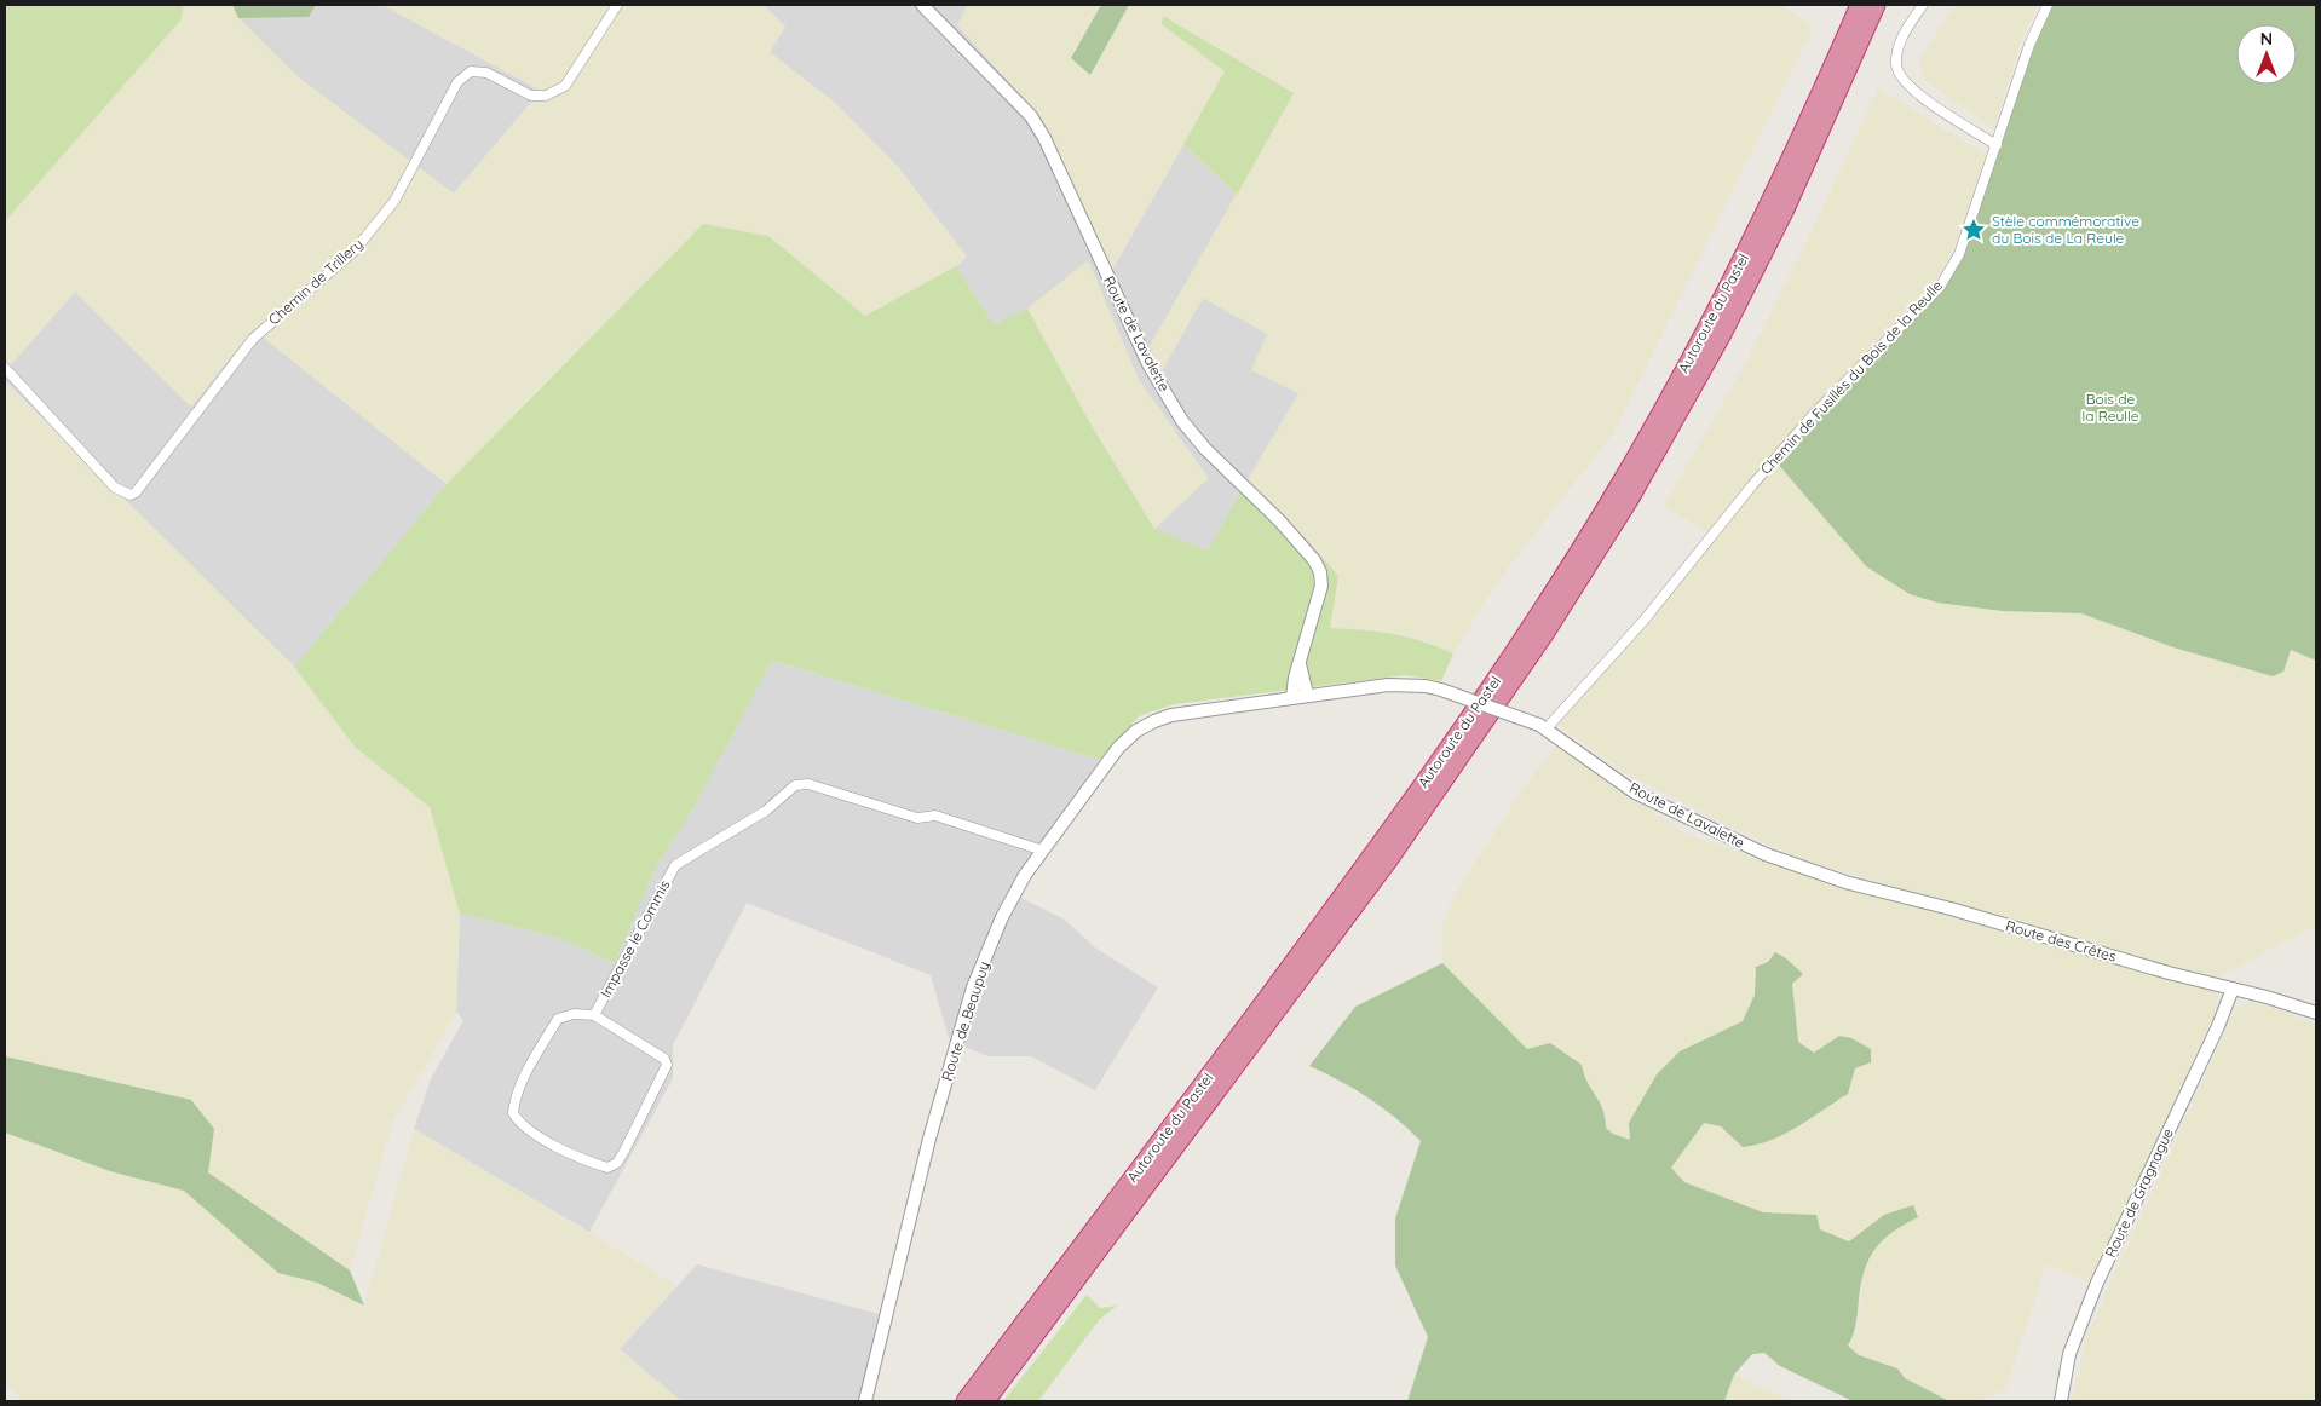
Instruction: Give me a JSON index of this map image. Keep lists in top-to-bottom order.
{
  "streets": {
    "highway": ["Autoroute du Pastel"],
    "street": [
      "Chemin de Trillery",
      "Route de Lavalette",
      "Chemin de Fusillés du Bois de la Reulle",
      "Impasse le Commis",
      "Route des Crêtes",
      "Route de Beaupuy",
      "Route de Gragnague"
    ]
  },
  "crossings": [
    ["Route de Lavalette", "Chemin de Fusillés du Bois de la Reulle"],
    ["Route de Lavalette", "Route des Crêtes"],
    ["Route de Lavalette", "Route de Beaupuy"],
    ["Impasse le Commis", "Route de Beaupuy"],
    ["Route des Crêtes", "Route de Gragnague"]
  ],
  "parks": ["Bois de la Reulle"],
  "places": {
    "place": ["Stèle commémorative du Bois de La Reule"]
  },
  "north": "top"
}
